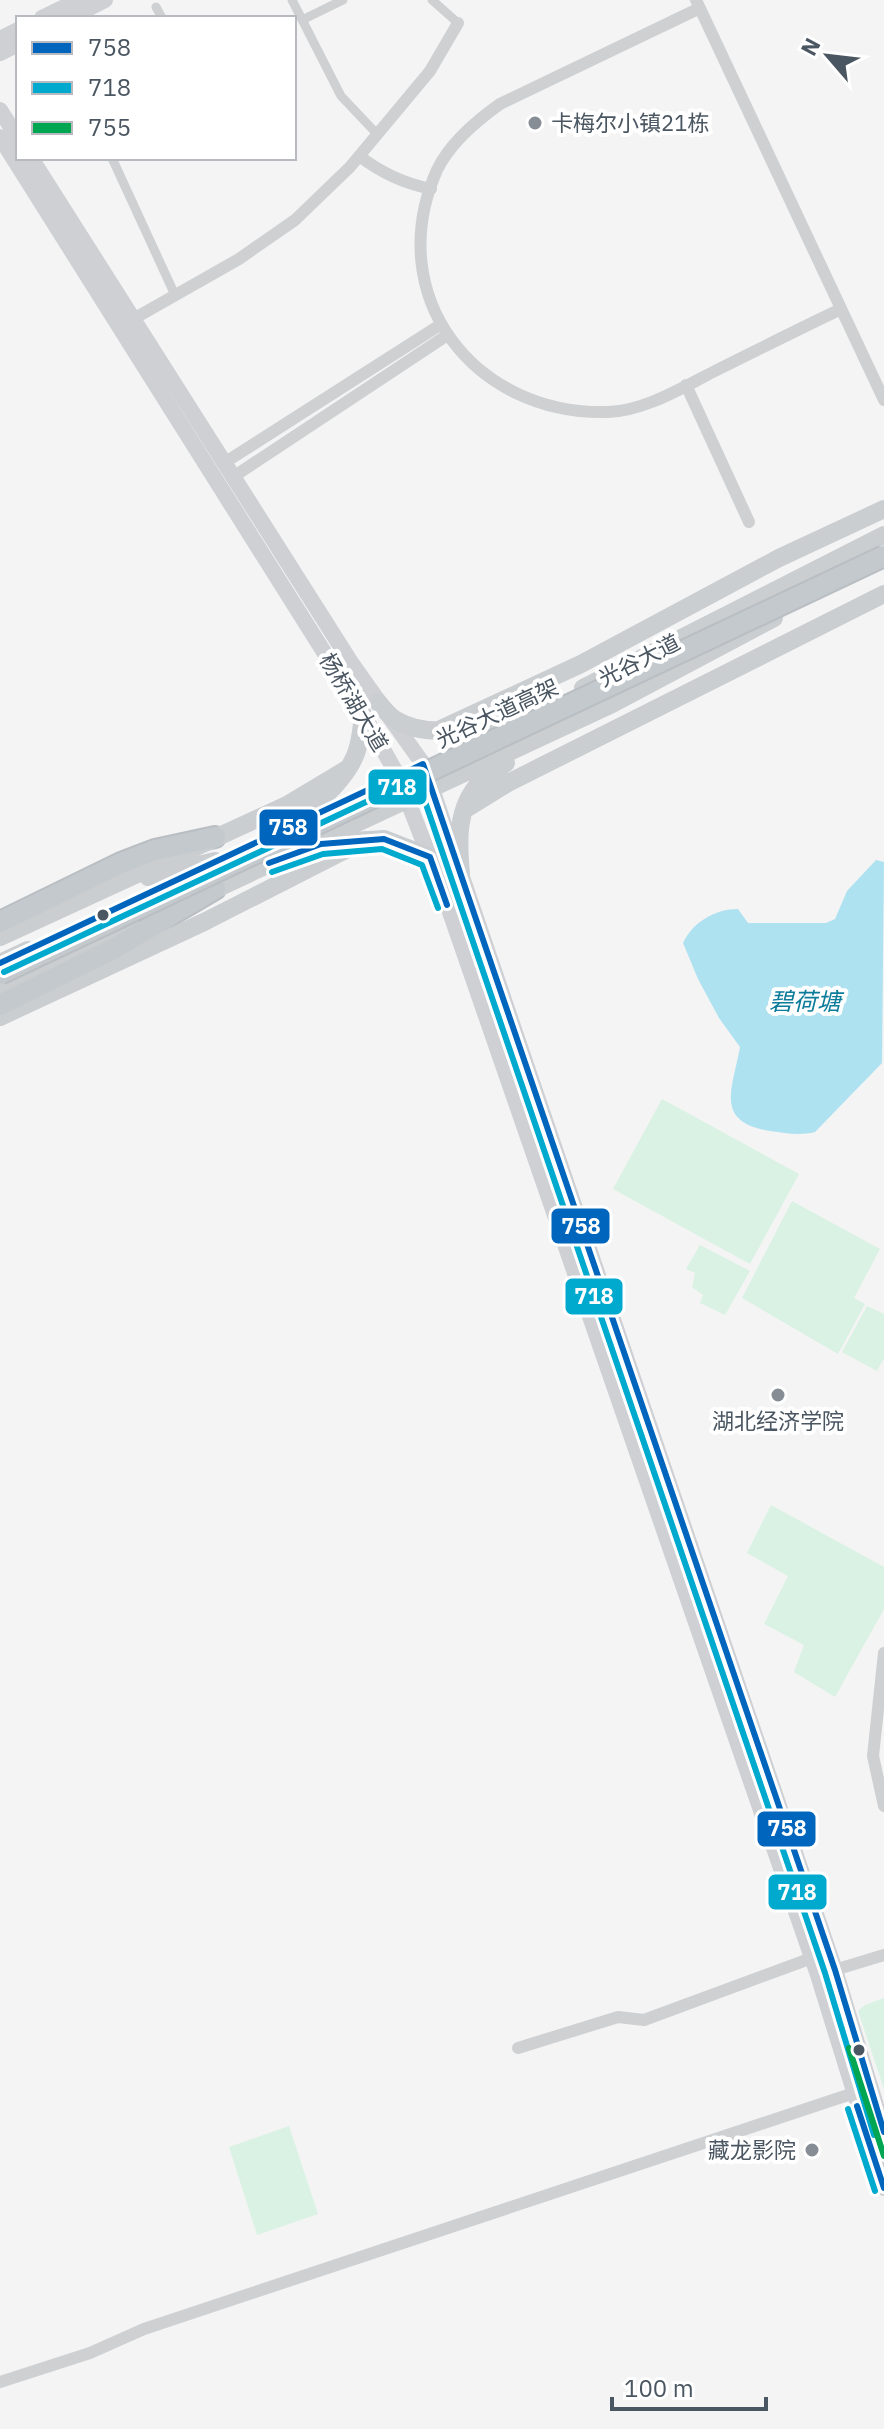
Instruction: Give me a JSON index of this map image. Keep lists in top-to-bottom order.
{
  "streets": {
    "highway": ["光谷大道高架"],
    "main road": ["光谷大道", "杨桥湖大道"]
  },
  "crossings": [
    ["光谷大道", "杨桥湖大道"],
    ["光谷大道", "光谷大道高架"]
  ],
  "water": ["碧荷塘"],
  "places": ["卡梅尔小镇21栋", "湖北经济学院", "藏龙影院"],
  "lines": ["transit line 758", "transit line 718", "transit line 755"],
  "legend": ["758", "718", "755"],
  "scale_bar": "100 m",
  "north": "top left"
}
